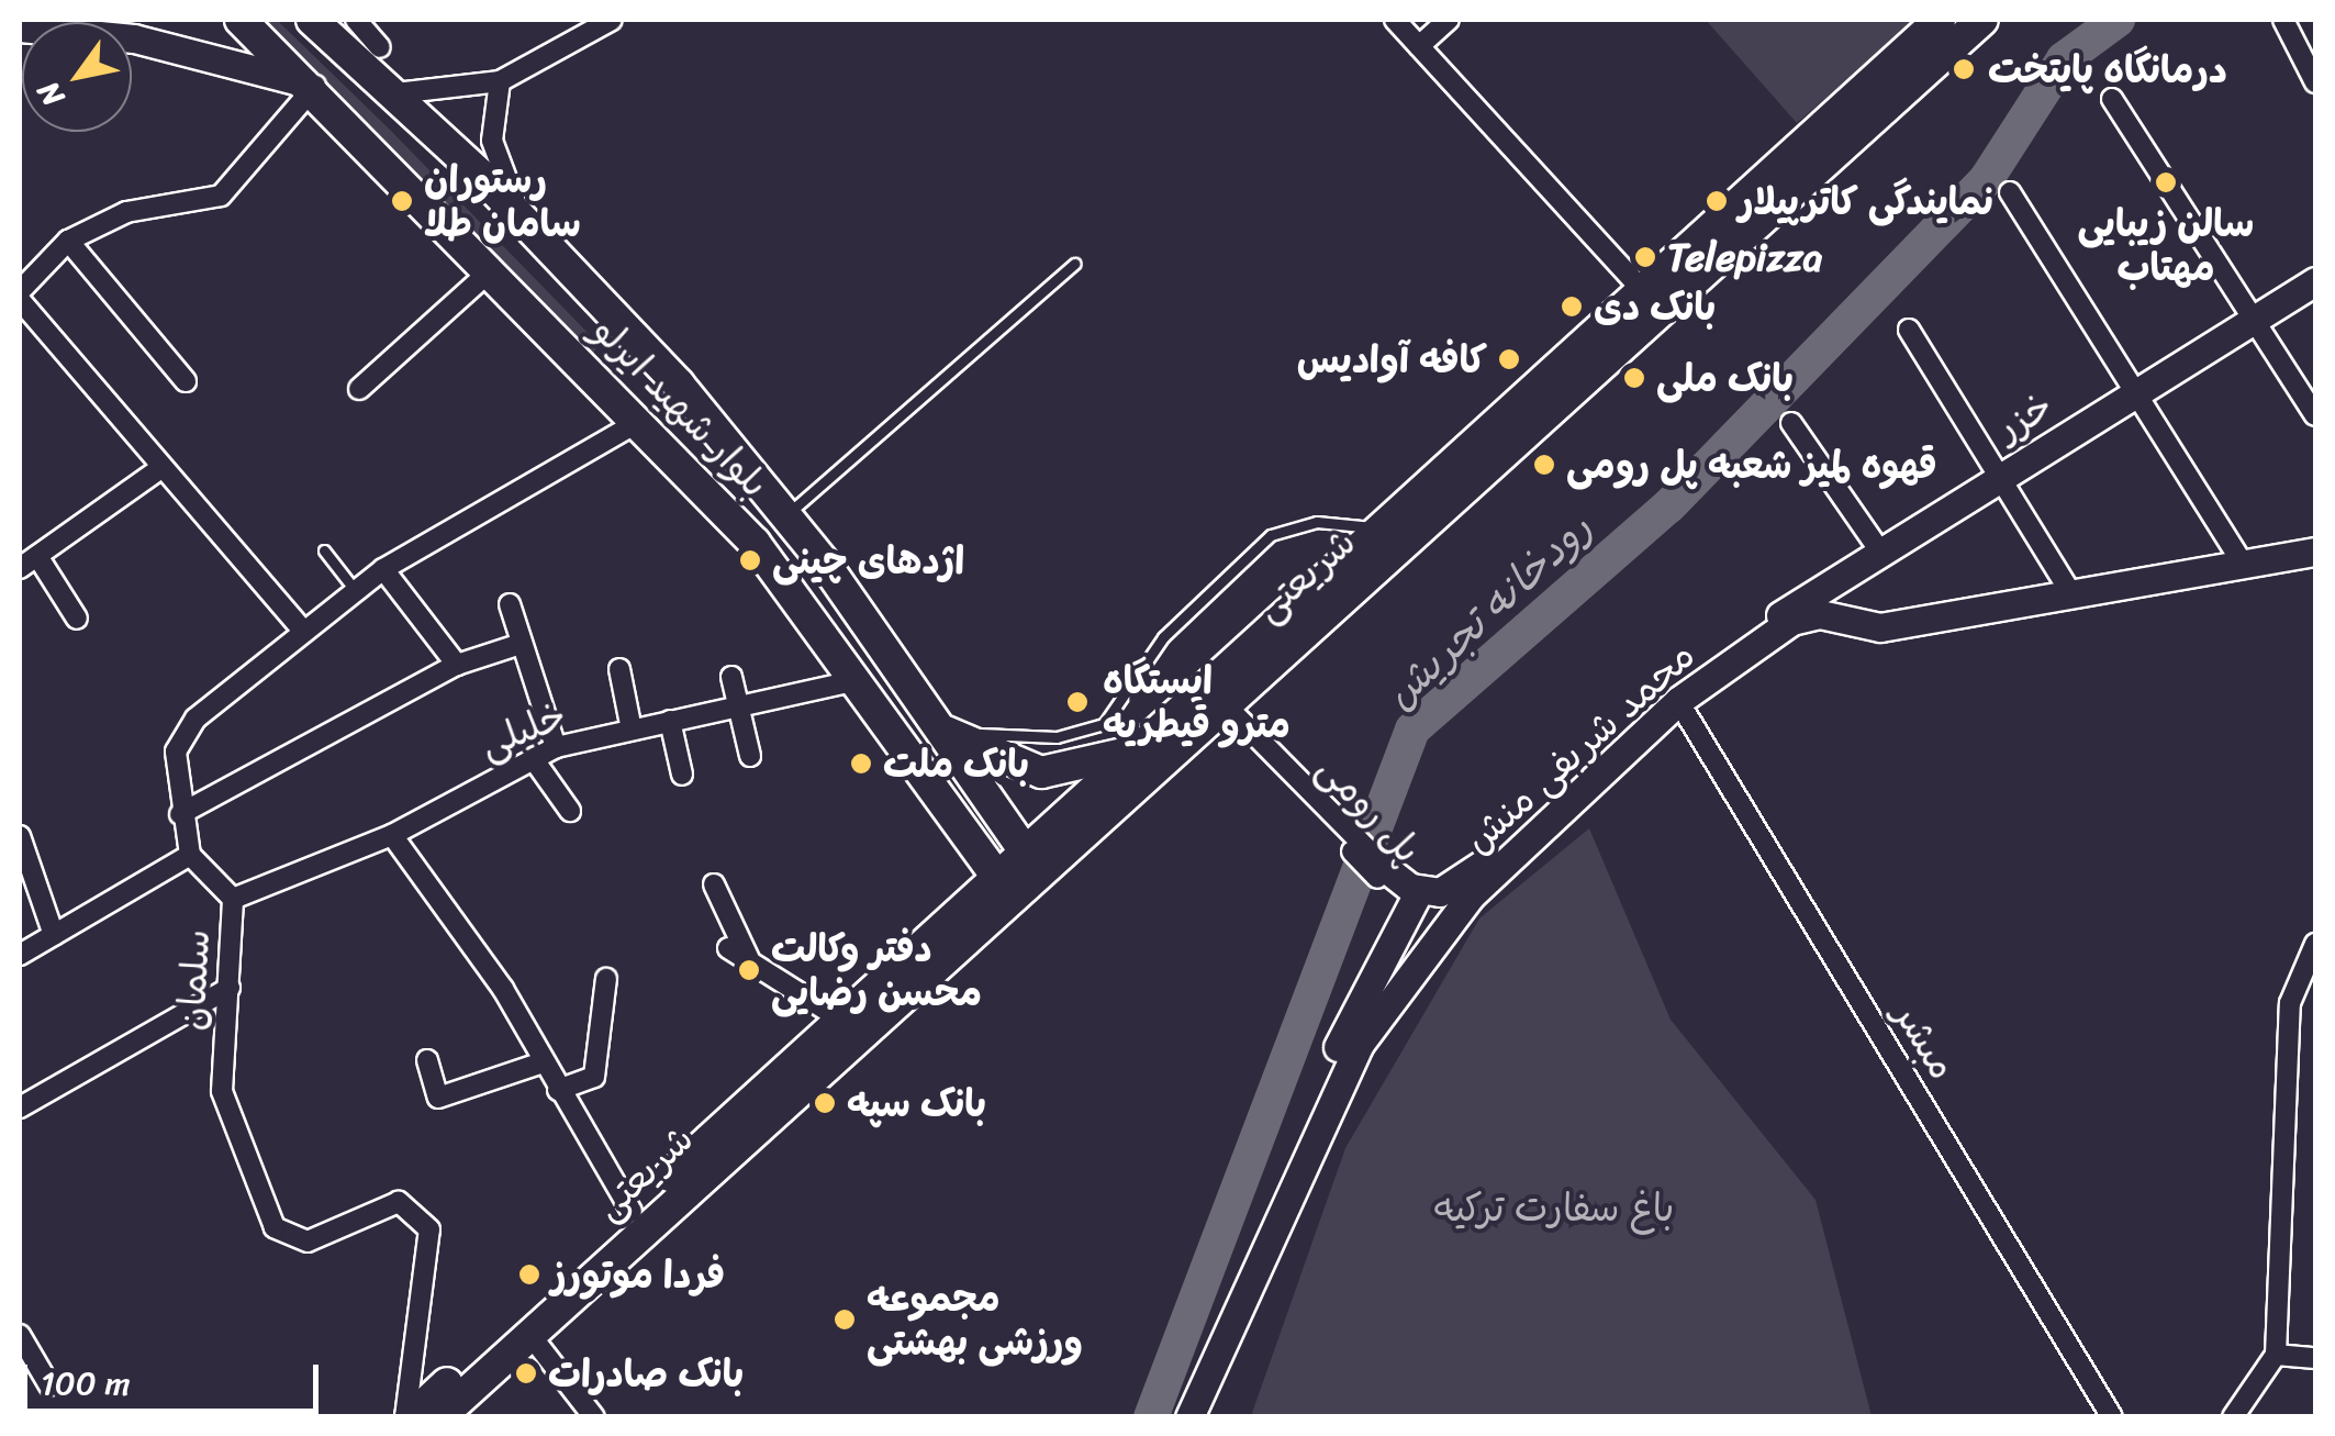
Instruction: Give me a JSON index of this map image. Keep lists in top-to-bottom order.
{
  "streets": {
    "main road": ["بلوار شهید ایرلو", "شریعتی"],
    "street": [
      "خزر",
      "خلیلی",
      "محمد شریفی منش",
      "پل رومی",
      "سلمان",
      "مبشر"
    ]
  },
  "crossings": [
    ["بلوار شهید ایرلو", "شریعتی"],
    ["بلوار شهید ایرلو", "خلیلی"],
    ["خزر", "محمد شریفی منش"],
    ["شریعتی", "پل رومی"],
    ["شریعتی", "سلمان"],
    ["خلیلی", "سلمان"],
    ["محمد شریفی منش", "پل رومی"],
    ["محمد شریفی منش", "مبشر"]
  ],
  "water": ["رودخانه تجریش"],
  "parks": ["باغ سفارت ترکیه"],
  "places": [
    "درمانگاه پایتخت",
    "سالن زیبایی مهتاب",
    "رستوران سامان طلا",
    "نمایندگی کاترپیلار",
    "Telepizza",
    "بانک دی",
    "کافه آوادیس",
    "بانک ملی",
    "قهوه لمیز شعبه پل رومی",
    "اژدهای چینی",
    "ایستگاه مترو قیطریه",
    "بانک ملت",
    "دفتر وکالت محسن رضایی",
    "بانک سپه",
    "فردا موتورز",
    "مجموعه ورزشی بهشتی",
    "بانک صادرات"
  ],
  "scale_bar": "100 m",
  "north": "bottom left"
}
